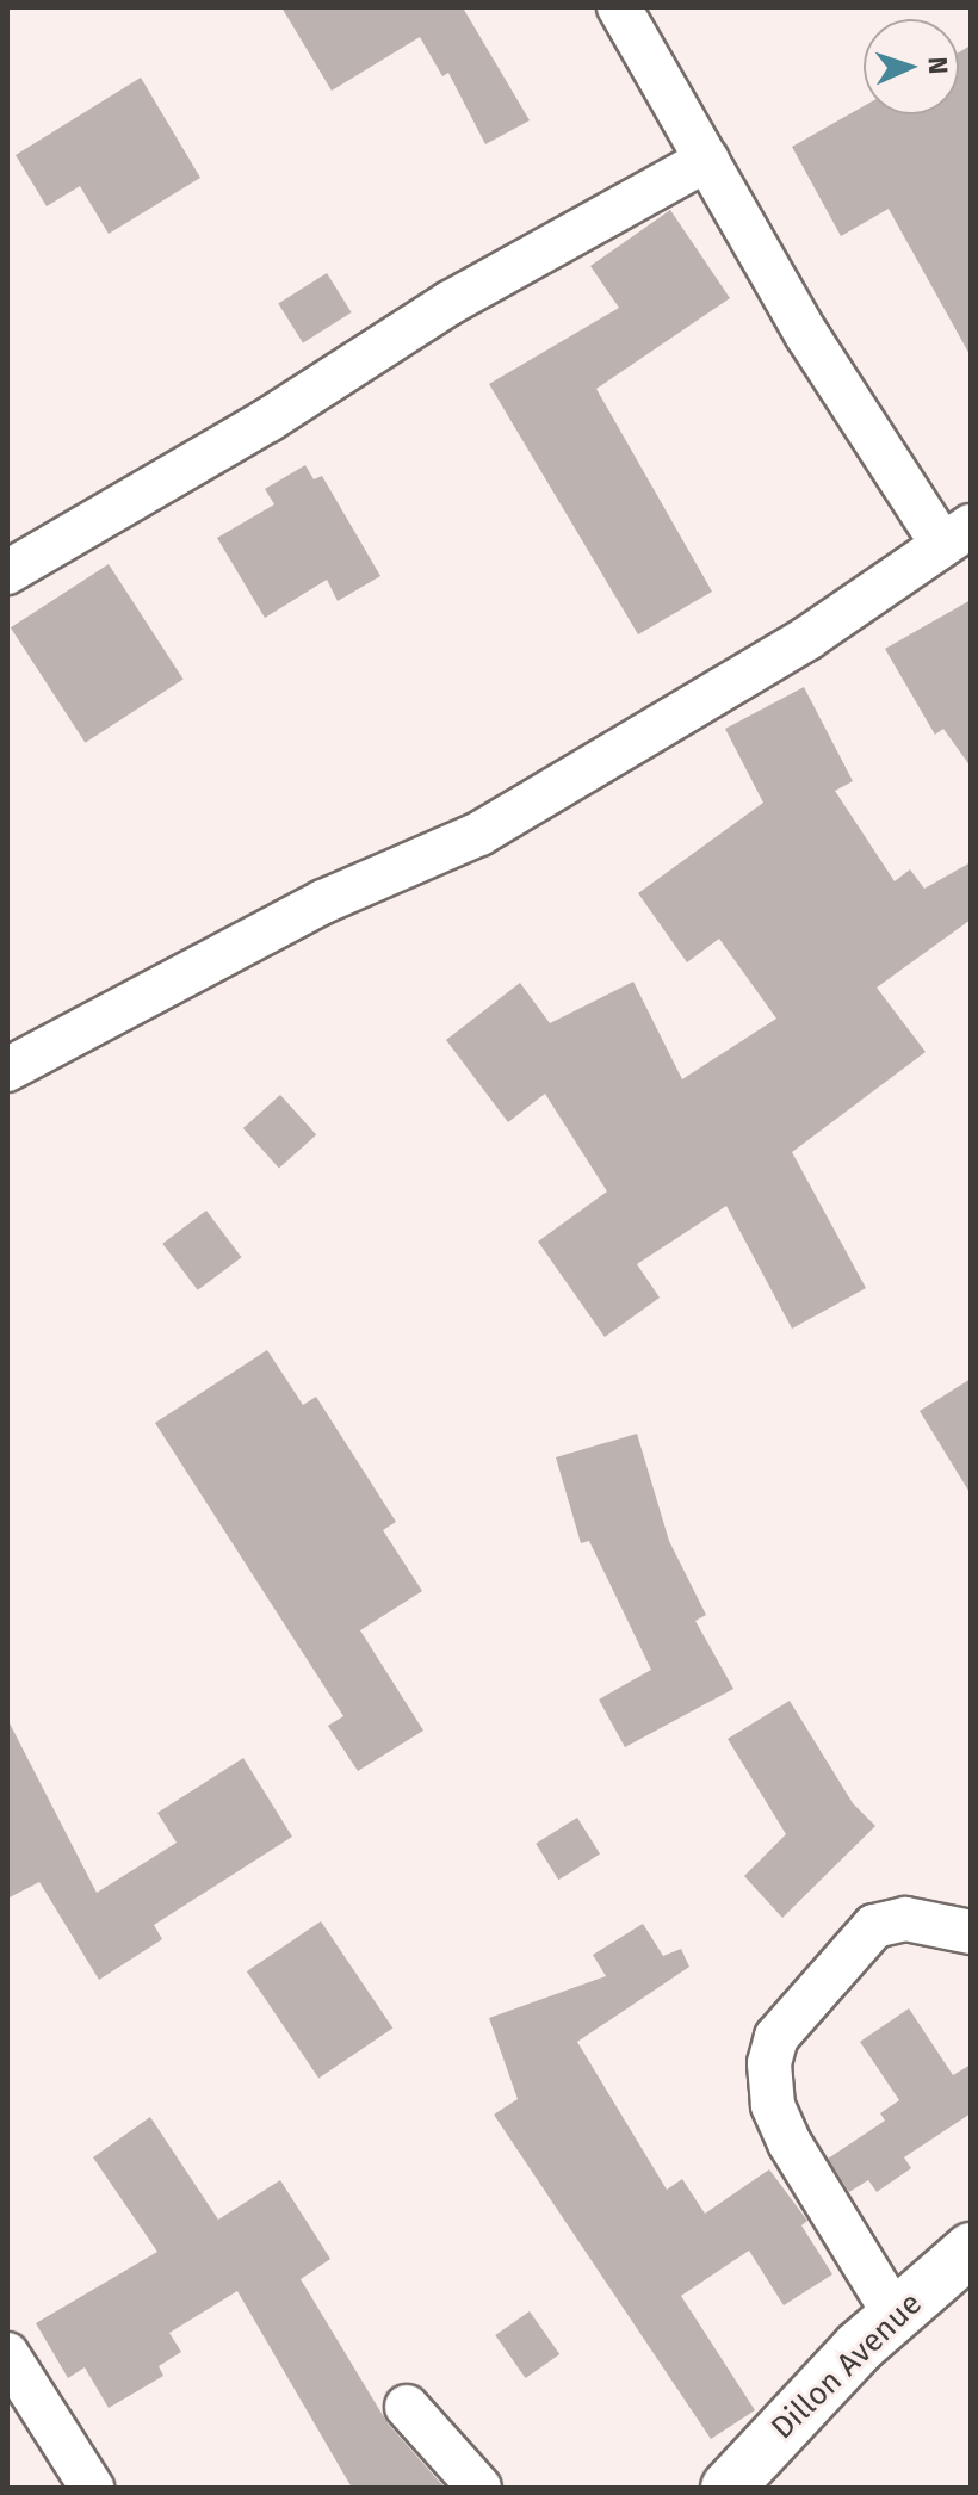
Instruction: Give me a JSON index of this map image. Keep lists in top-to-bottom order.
{
  "streets": {
    "street": ["Dillon Avenue"]
  },
  "north": "right"
}
